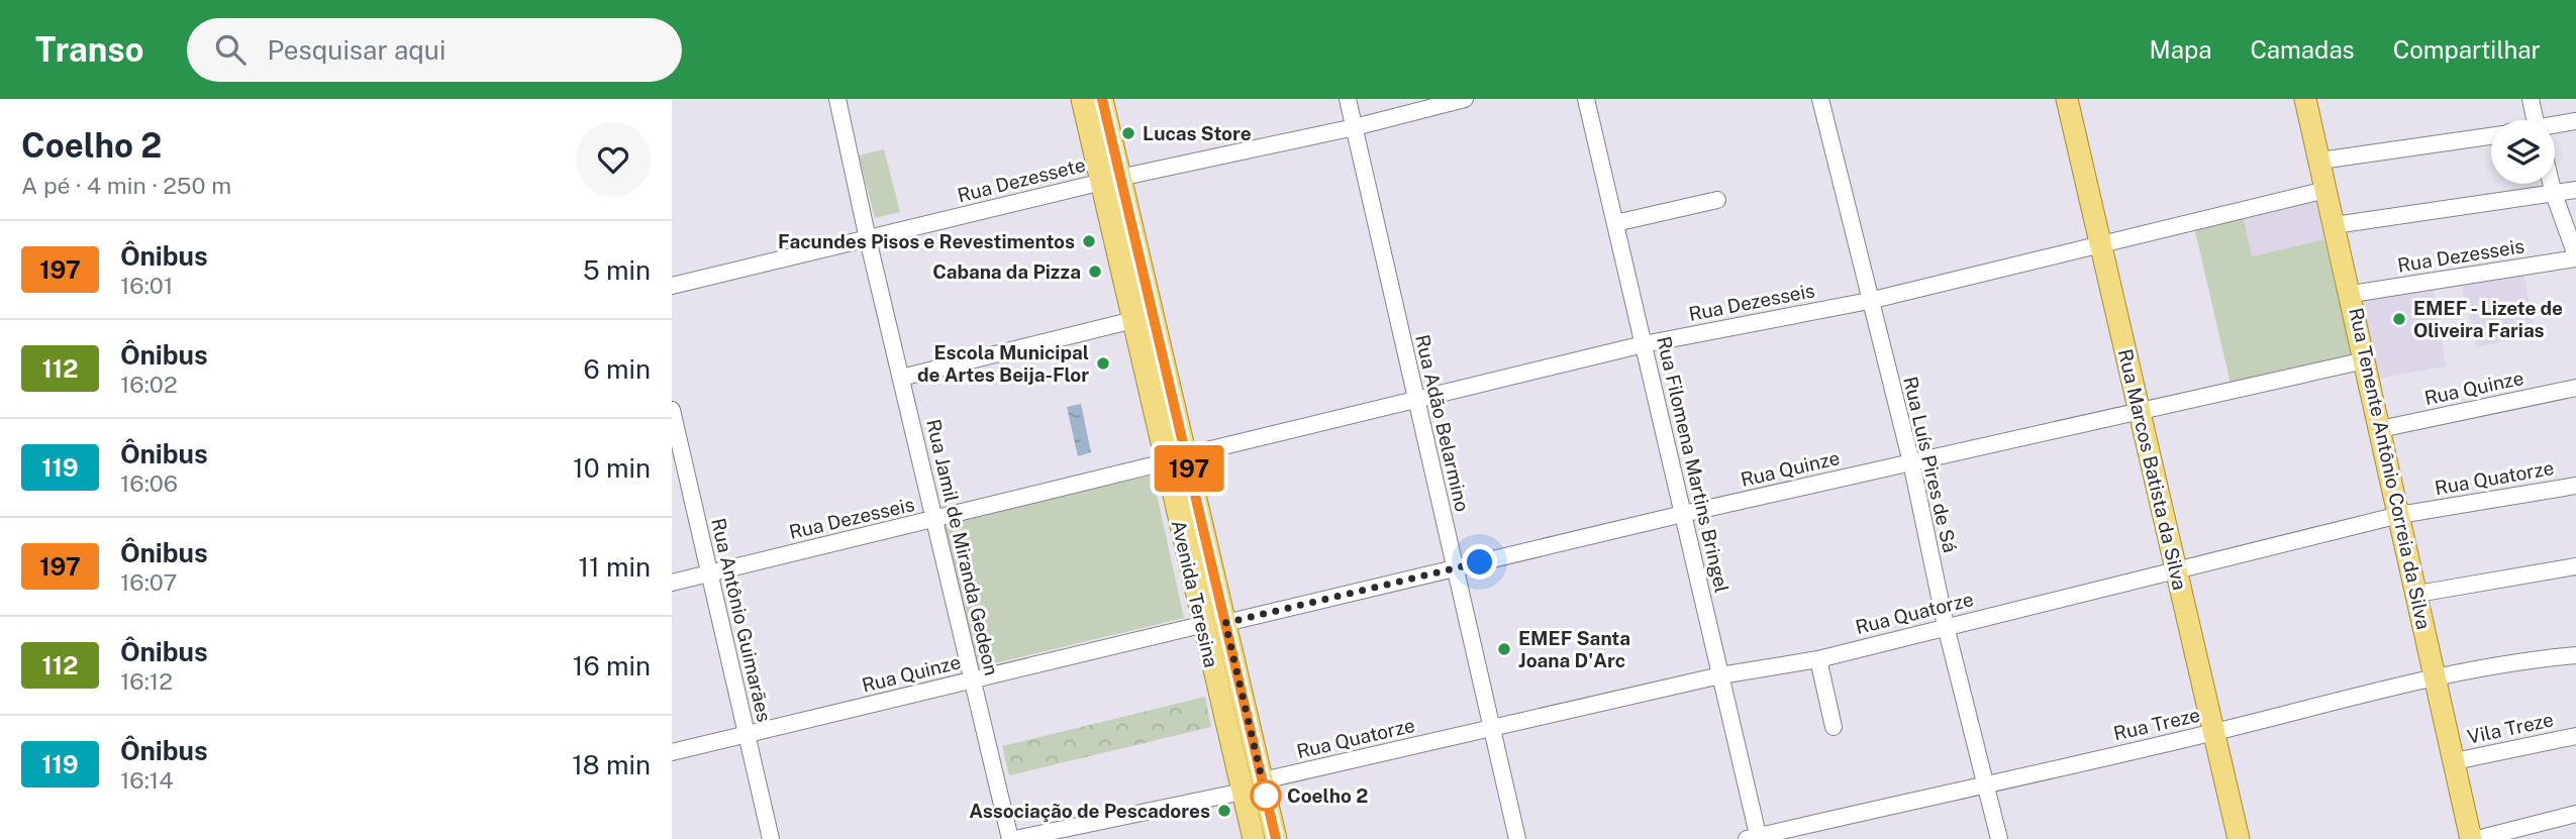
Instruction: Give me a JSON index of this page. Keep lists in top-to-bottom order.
{
  "streets": {
    "main road": ["Rua Tenente Antônio Correia da Silva", "Rua Marcos Batista da Silva", "Avenida Teresina"],
    "street": [
      "Rua Dezessete",
      "Rua Dezesseis",
      "Rua Quinze",
      "Rua Adão Belarmino",
      "Rua Filomena Martins Bringel",
      "Rua Luís Pires de Sá",
      "Rua Quatorze",
      "Rua Jamil de Miranda Gedeon",
      "Rua Antônio Guimarães",
      "Rua Treze",
      "Vila Treze"
    ]
  },
  "crossings": [
    ["Rua Dezessete", "Rua Adão Belarmino"],
    ["Rua Dezessete", "Rua Jamil de Miranda Gedeon"],
    ["Rua Dezessete", "Avenida Teresina"],
    ["Rua Dezesseis", "Rua Adão Belarmino"],
    ["Rua Dezesseis", "Rua Filomena Martins Bringel"],
    ["Rua Dezesseis", "Rua Luís Pires de Sá"],
    ["Rua Dezesseis", "Rua Tenente Antônio Correia da Silva"],
    ["Rua Dezesseis", "Rua Marcos Batista da Silva"],
    ["Rua Dezesseis", "Rua Jamil de Miranda Gedeon"],
    ["Rua Dezesseis", "Avenida Teresina"],
    ["Rua Dezesseis", "Rua Antônio Guimarães"],
    ["Rua Quinze", "Rua Adão Belarmino"],
    ["Rua Quinze", "Rua Filomena Martins Bringel"],
    ["Rua Quinze", "Rua Luís Pires de Sá"],
    ["Rua Quinze", "Rua Tenente Antônio Correia da Silva"],
    ["Rua Quinze", "Rua Marcos Batista da Silva"],
    ["Rua Quinze", "Rua Jamil de Miranda Gedeon"],
    ["Rua Quinze", "Avenida Teresina"],
    ["Rua Quinze", "Rua Antônio Guimarães"],
    ["Rua Adão Belarmino", "Rua Quatorze"],
    ["Rua Filomena Martins Bringel", "Rua Quatorze"],
    ["Rua Filomena Martins Bringel", "Rua Treze"],
    ["Rua Luís Pires de Sá", "Rua Quatorze"],
    ["Rua Luís Pires de Sá", "Rua Treze"],
    ["Rua Tenente Antônio Correia da Silva", "Rua Quatorze"],
    ["Rua Tenente Antônio Correia da Silva", "Rua Treze"],
    ["Rua Tenente Antônio Correia da Silva", "Vila Treze"],
    ["Rua Marcos Batista da Silva", "Rua Quatorze"],
    ["Rua Marcos Batista da Silva", "Rua Treze"],
    ["Rua Quatorze", "Avenida Teresina"]
  ],
  "places": [
    "Lucas Store",
    "Facundes Pisos e Revestimentos",
    "Cabana da Pizza",
    "EMEF - Lizete de Oliveira Farias",
    "Escola Municipal de Artes Beija-Flor",
    "EMEF Santa Joana D'Arc",
    "Coelho 2",
    "Associação de Pescadores"
  ],
  "lines": ["bus line 197"],
  "page": {
    "header": "Transo",
    "search": "Pesquisar aqui",
    "nav": ["Mapa", "Camadas", "Compartilhar"],
    "heading": ["Coelho 2", "A pé · 4 min · 250 m"],
    "on_map": "197",
    "list": [
      {
        "mark": "197",
        "name": "Ônibus",
        "note": "16:01",
        "value": "5 min"
      },
      {
        "mark": "112",
        "name": "Ônibus",
        "note": "16:02",
        "value": "6 min"
      },
      {
        "mark": "119",
        "name": "Ônibus",
        "note": "16:06",
        "value": "10 min"
      },
      {
        "mark": "197",
        "name": "Ônibus",
        "note": "16:07",
        "value": "11 min"
      },
      {
        "mark": "112",
        "name": "Ônibus",
        "note": "16:12",
        "value": "16 min"
      },
      {
        "mark": "119",
        "name": "Ônibus",
        "note": "16:14",
        "value": "18 min"
      }
    ]
  }
}
